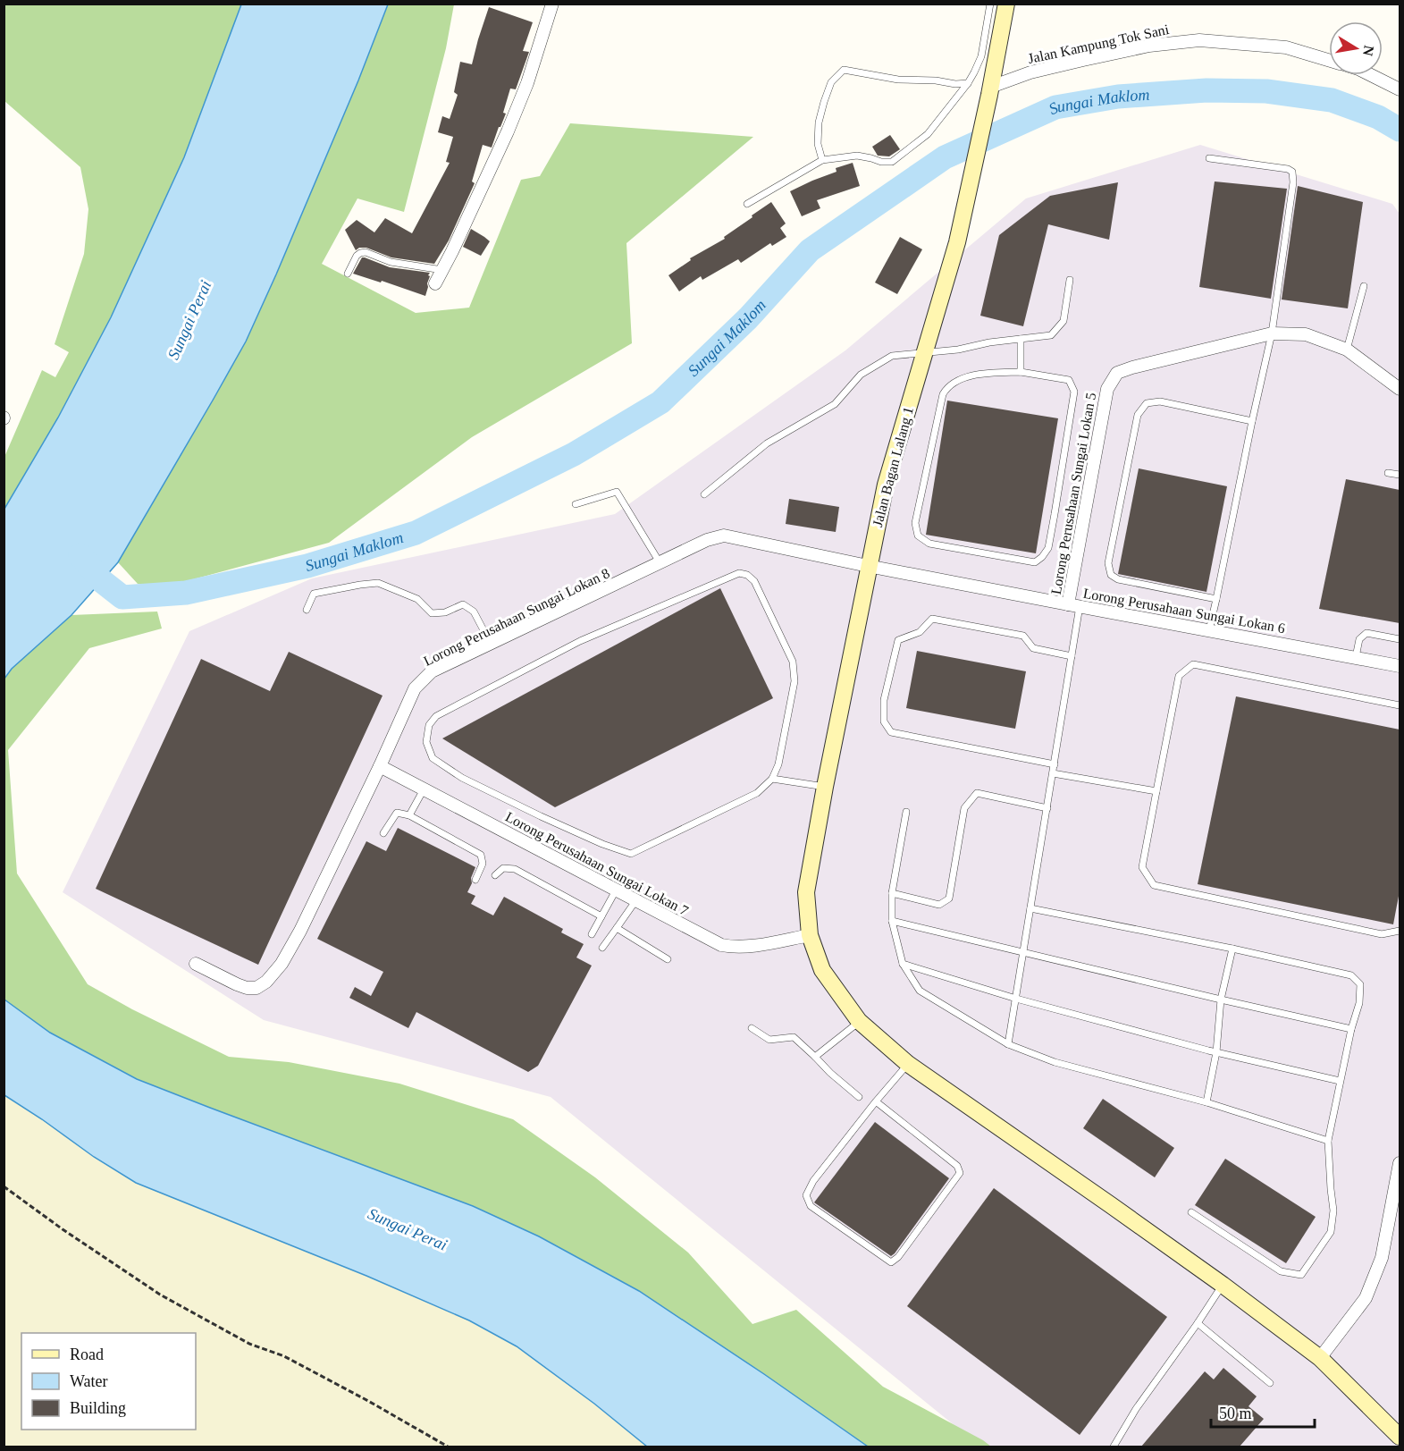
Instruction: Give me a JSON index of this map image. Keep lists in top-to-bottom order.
{
  "streets": {
    "main road": ["Jalan Bagan Lalang 1"],
    "street": [
      "Jalan Kampung Tok Sani",
      "Lorong Perusahaan Sungai Lokan 5",
      "Lorong Perusahaan Sungai Lokan 6",
      "Lorong Perusahaan Sungai Lokan 8",
      "Lorong Perusahaan Sungai Lokan 7"
    ]
  },
  "crossings": [
    ["Jalan Kampung Tok Sani", "Jalan Bagan Lalang 1"],
    ["Jalan Bagan Lalang 1", "Lorong Perusahaan Sungai Lokan 6"],
    ["Jalan Bagan Lalang 1", "Lorong Perusahaan Sungai Lokan 8"],
    ["Jalan Bagan Lalang 1", "Lorong Perusahaan Sungai Lokan 7"],
    ["Lorong Perusahaan Sungai Lokan 5", "Lorong Perusahaan Sungai Lokan 6"],
    ["Lorong Perusahaan Sungai Lokan 6", "Lorong Perusahaan Sungai Lokan 8"],
    ["Lorong Perusahaan Sungai Lokan 8", "Lorong Perusahaan Sungai Lokan 7"]
  ],
  "water": ["Sungai Maklom", "Sungai Perai"],
  "legend": ["Road", "Water", "Building"],
  "scale_bar": "50 m",
  "north": "right"
}
